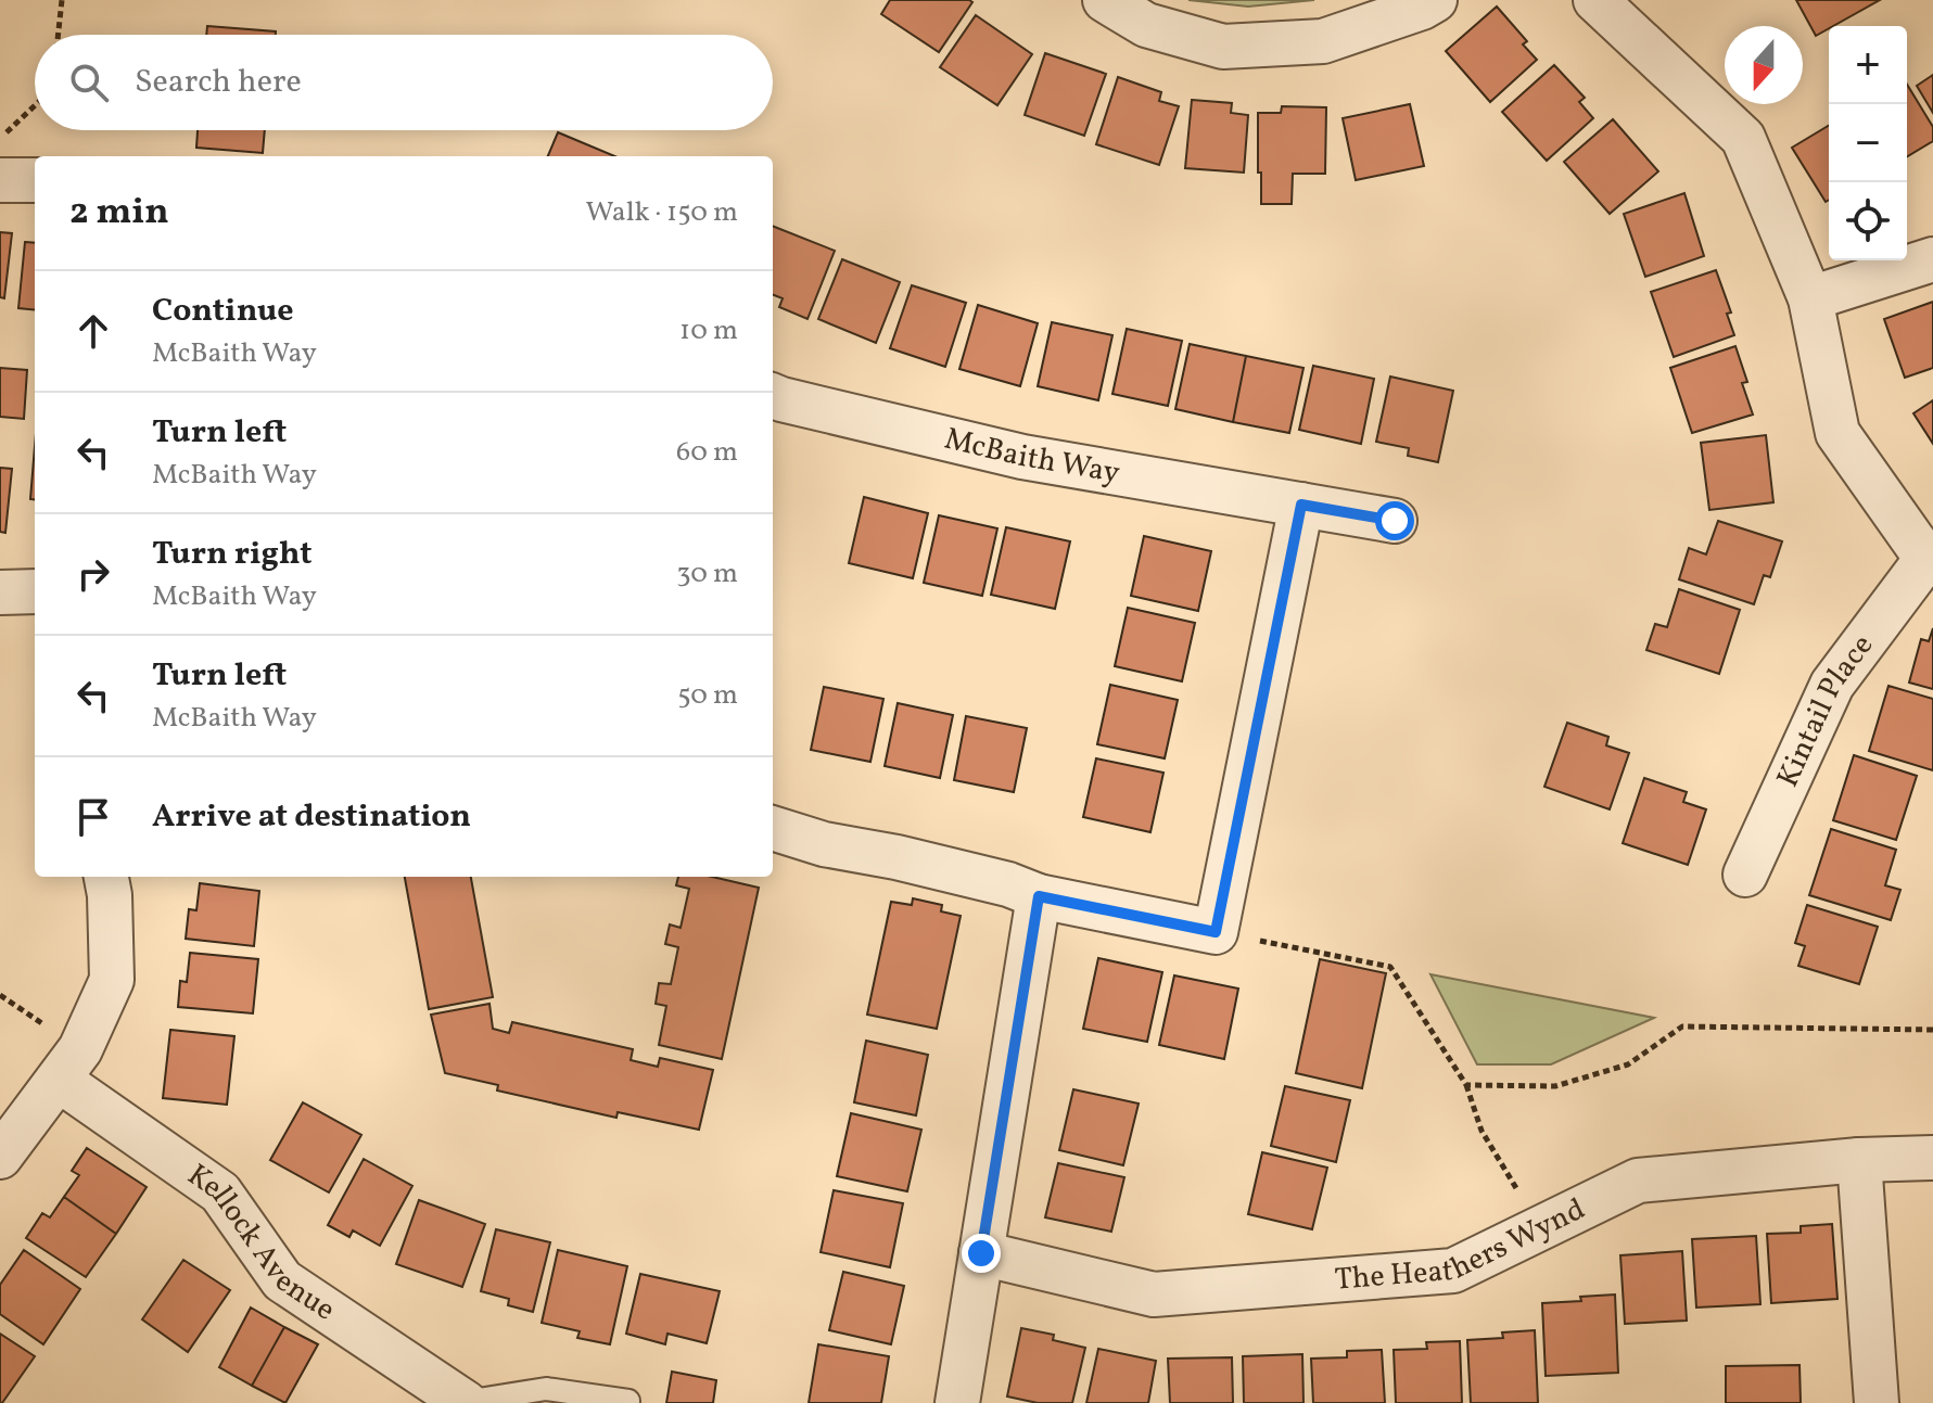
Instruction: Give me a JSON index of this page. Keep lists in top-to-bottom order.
{
  "streets": {
    "street": [
      "McBaith Way",
      "Kintail Place",
      "The Heathers Wynd",
      "Kellock Avenue"
    ]
  },
  "north": "bottom",
  "page": {
    "map_buttons": ["+", "−"],
    "search": "Search here",
    "heading": ["2 min", "Walk · 150 m"],
    "list": [
      ["Continue", "McBaith Way", "10 m"],
      ["Turn left", "McBaith Way", "60 m"],
      ["Turn right", "McBaith Way", "30 m"],
      ["Turn left", "McBaith Way", "50 m"],
      "Arrive at destination"
    ]
  }
}
